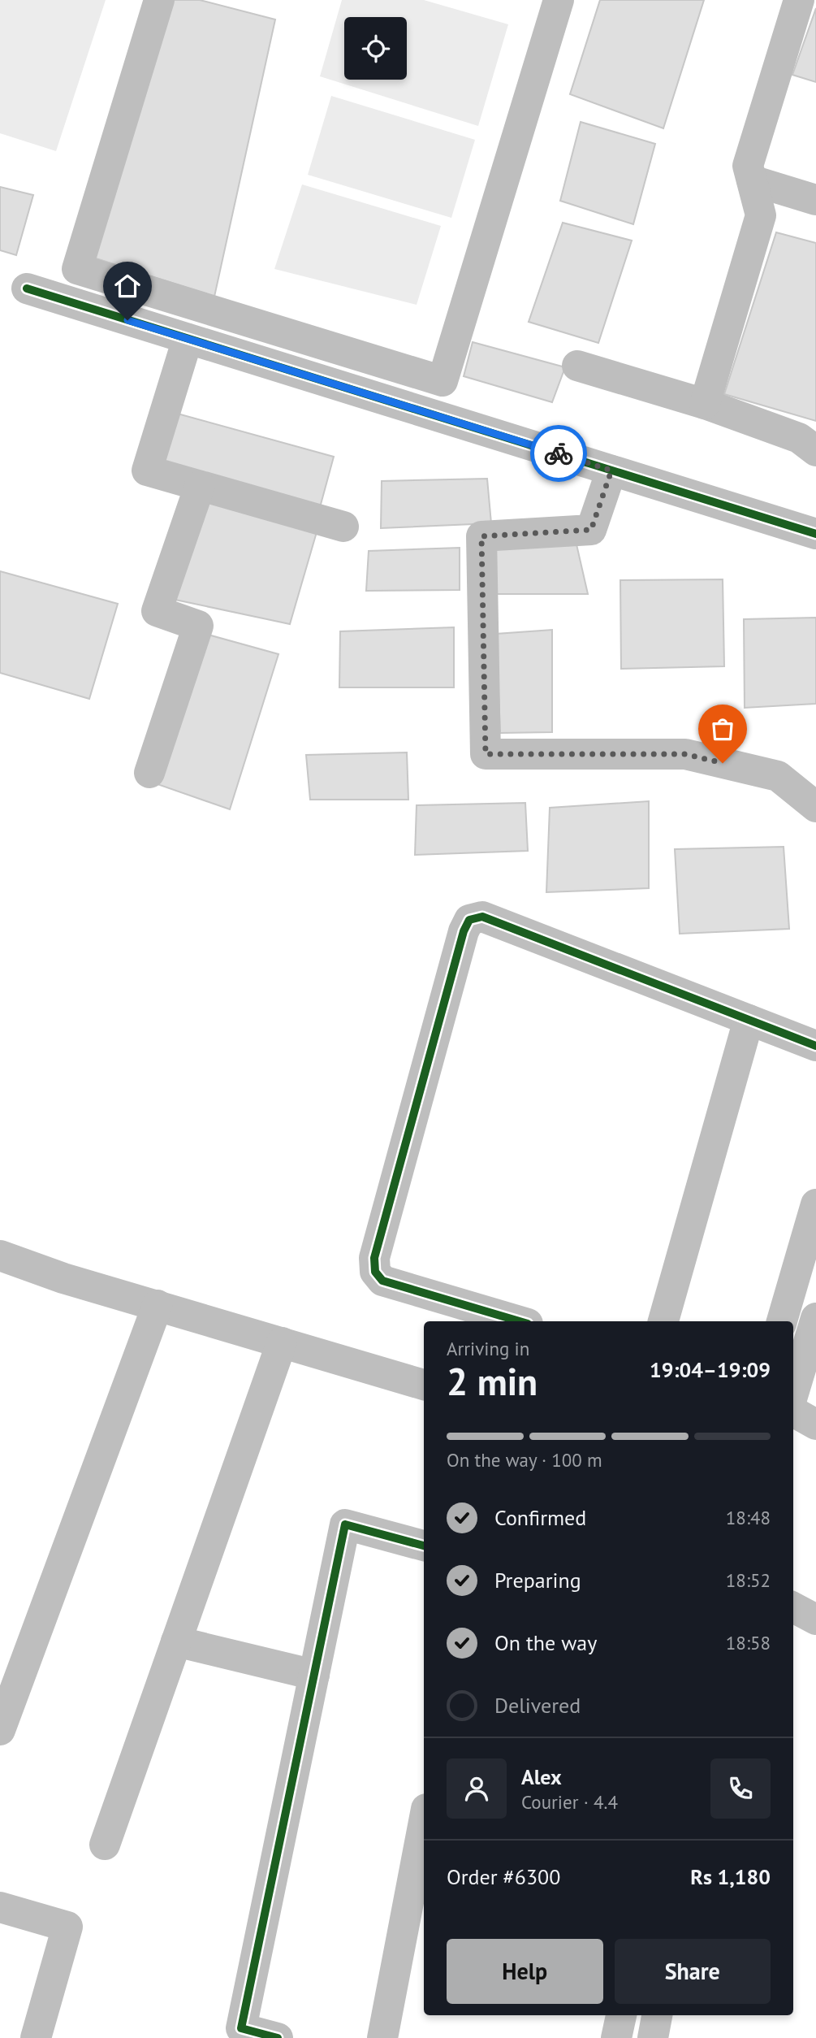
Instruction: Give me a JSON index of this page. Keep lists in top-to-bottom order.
{
  "page": {
    "heading": ["2 min", "Arriving in", "19:04–19:09"],
    "panel": [
      "Alex",
      "Courier · 4.4",
      "Order #6300",
      "Rs 1,180"
    ],
    "bar": "On the way · 100 m",
    "list": [
      ["Confirmed", "18:48"],
      ["Preparing", "18:52"],
      ["On the way", "18:58"],
      "Delivered"
    ],
    "buttons": ["Help", "Share"]
  }
}
